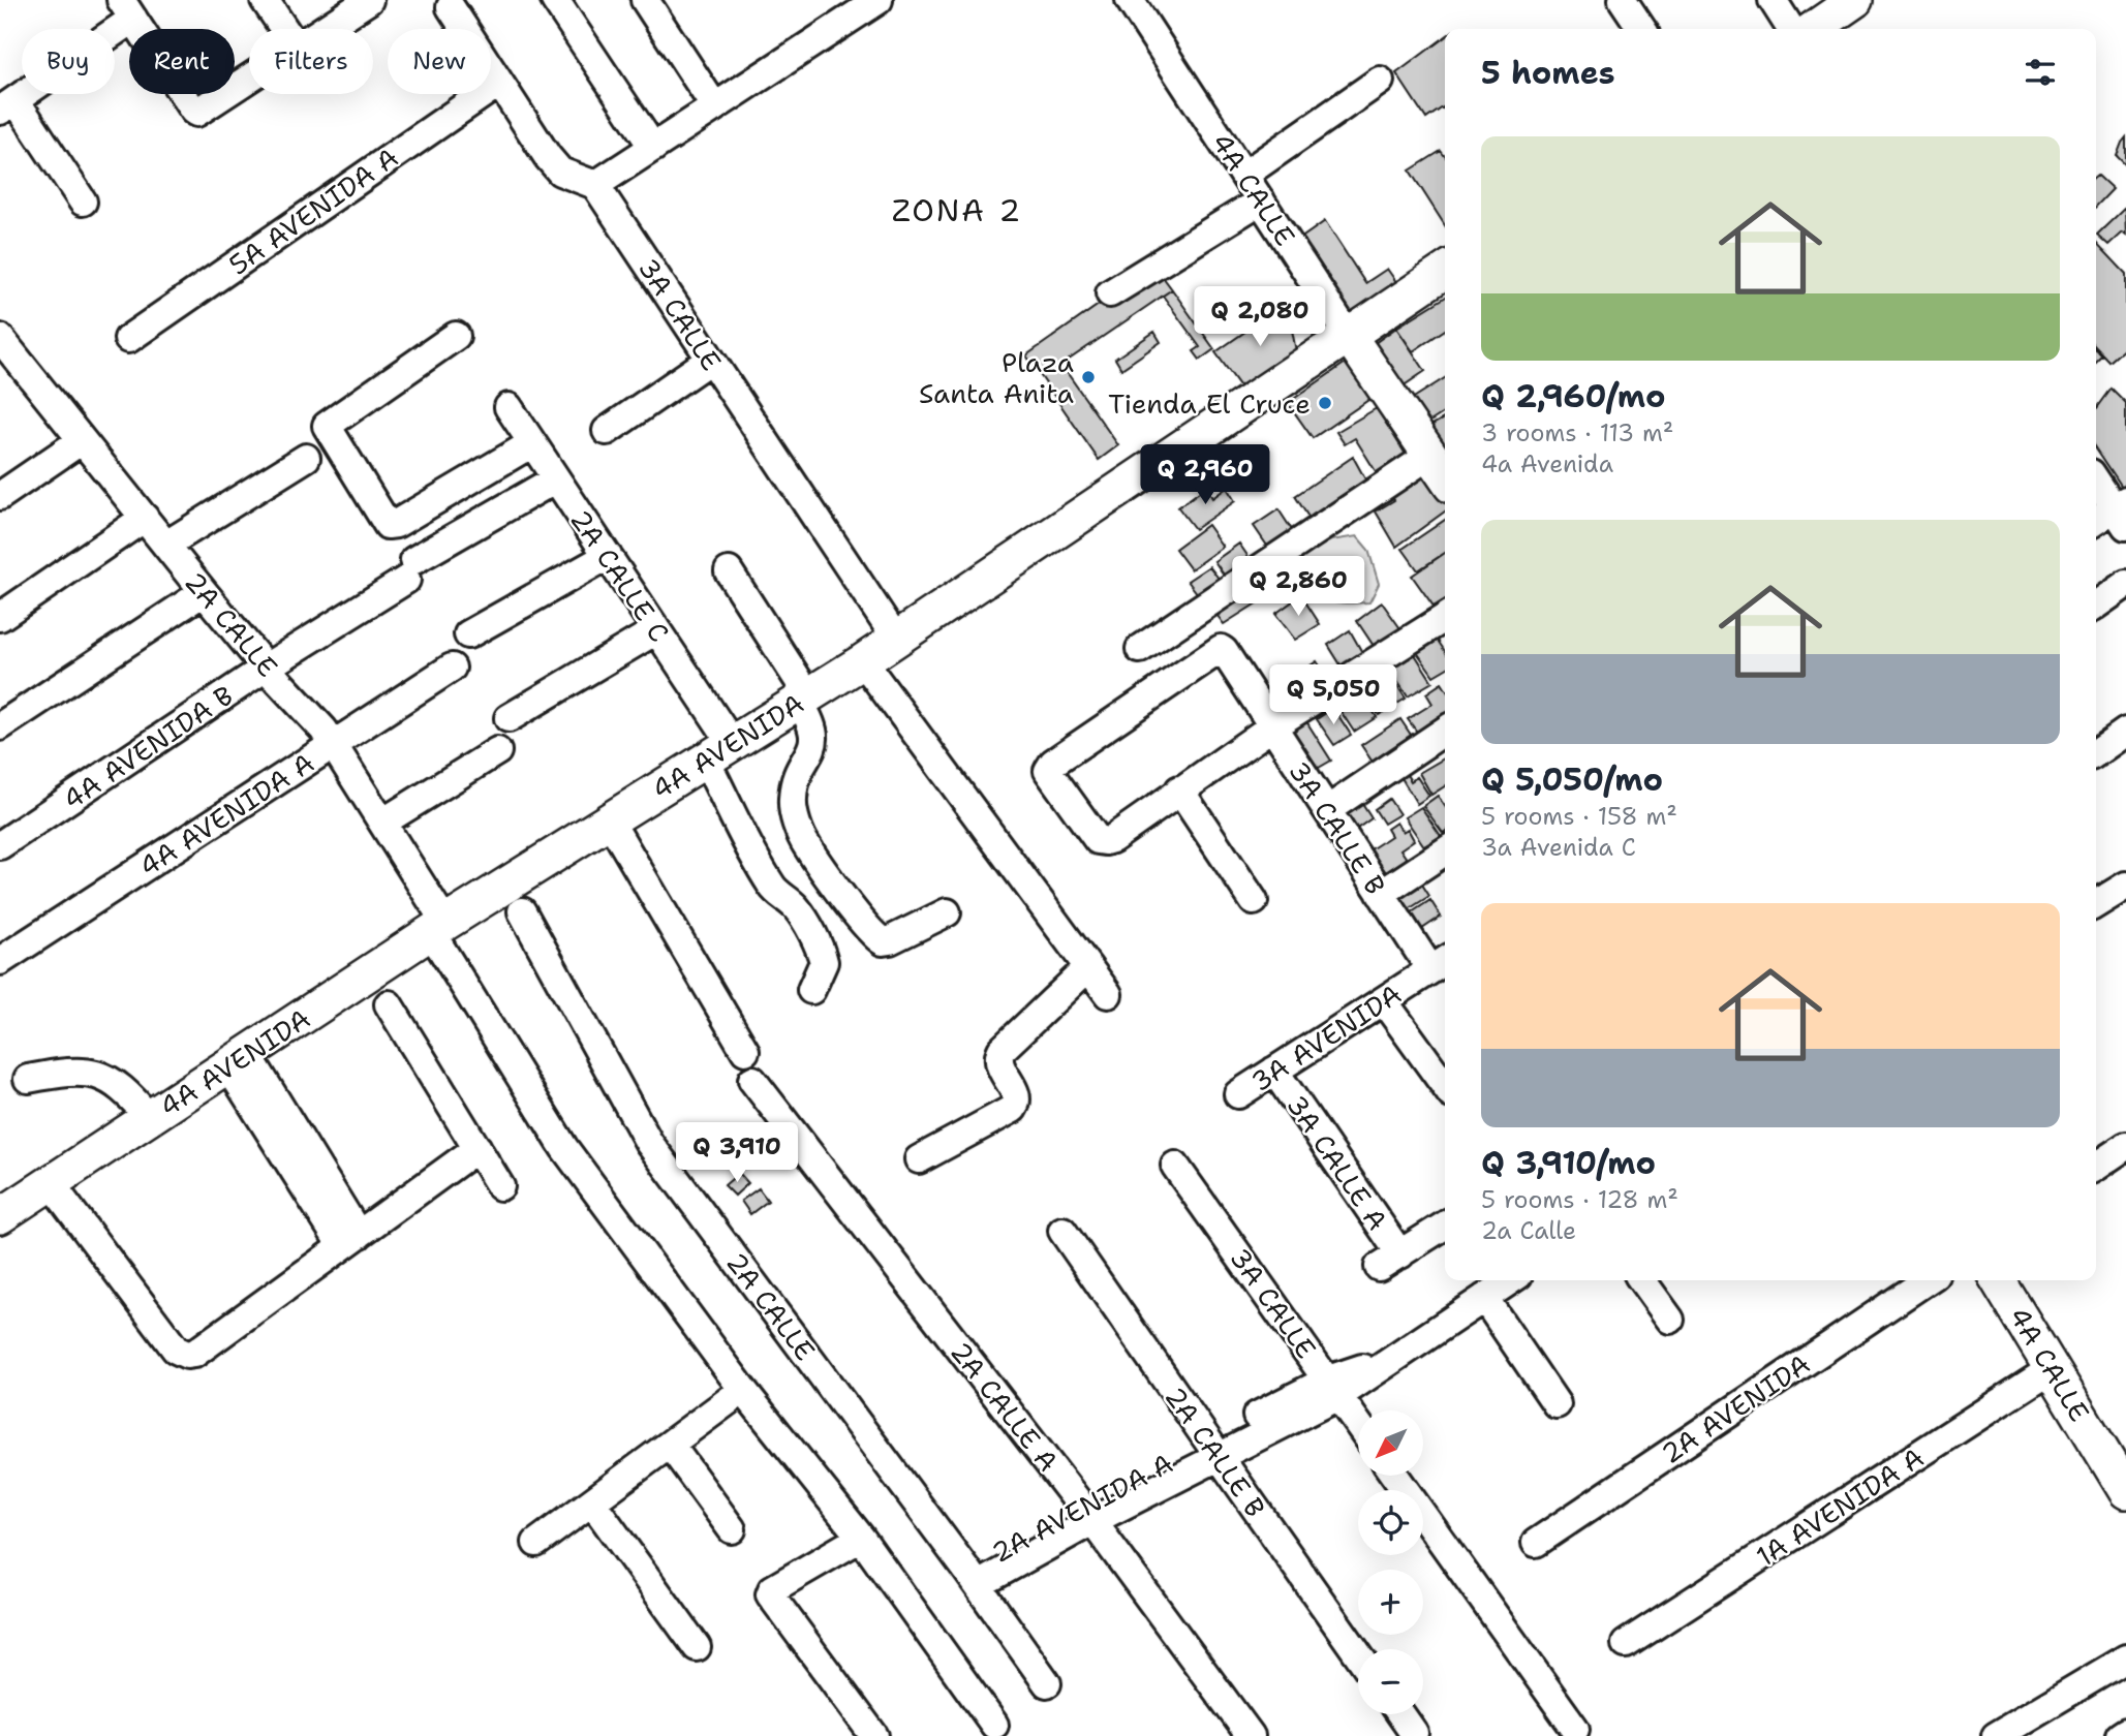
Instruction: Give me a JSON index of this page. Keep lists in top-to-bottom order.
{
  "streets": {
    "main road": ["4A CALLE", "4A AVENIDA"],
    "street": [
      "5A AVENIDA A",
      "3A CALLE",
      "2A CALLE C",
      "2A CALLE",
      "4A AVENIDA B",
      "4A AVENIDA A",
      "3A CALLE B",
      "3A AVENIDA",
      "3A CALLE A",
      "2A CALLE A",
      "2A AVENIDA",
      "2A CALLE B",
      "1A AVENIDA A",
      "2A AVENIDA A"
    ]
  },
  "crossings": [
    ["4A CALLE", "4A AVENIDA"],
    ["4A CALLE", "1A AVENIDA A"],
    ["3A CALLE", "4A AVENIDA"],
    ["3A CALLE", "2A AVENIDA A"],
    ["2A CALLE C", "4A AVENIDA"],
    ["2A CALLE C", "4A AVENIDA B"],
    ["2A CALLE", "4A AVENIDA"],
    ["2A CALLE", "4A AVENIDA B"],
    ["2A CALLE", "4A AVENIDA A"],
    ["2A CALLE", "2A AVENIDA A"],
    ["3A CALLE B", "3A AVENIDA"],
    ["3A AVENIDA", "3A CALLE A"],
    ["2A CALLE A", "2A AVENIDA A"],
    ["2A CALLE B", "2A AVENIDA A"]
  ],
  "districts": ["ZONA 2"],
  "places": ["Plaza Santa Anita", "Tienda El Cruce"],
  "north": "bottom left",
  "page": {
    "chip": [
      "Buy",
      "Rent",
      "Filters",
      "New"
    ],
    "heading": "5 homes",
    "list": [
      {
        "name": "Q 2,960/mo",
        "note": "3 rooms · 113 m² · 4a Avenida"
      },
      {
        "name": "Q 5,050/mo",
        "note": "5 rooms · 158 m² · 3a Avenida C"
      },
      {
        "name": "Q 3,910/mo",
        "note": "5 rooms · 128 m² · 2a Calle"
      }
    ],
    "price": [
      "Q 2,080",
      "Q 2,960",
      "Q 2,860",
      "Q 5,050",
      "Q 3,910"
    ],
    "map_buttons": ["+", "−"]
  }
}
